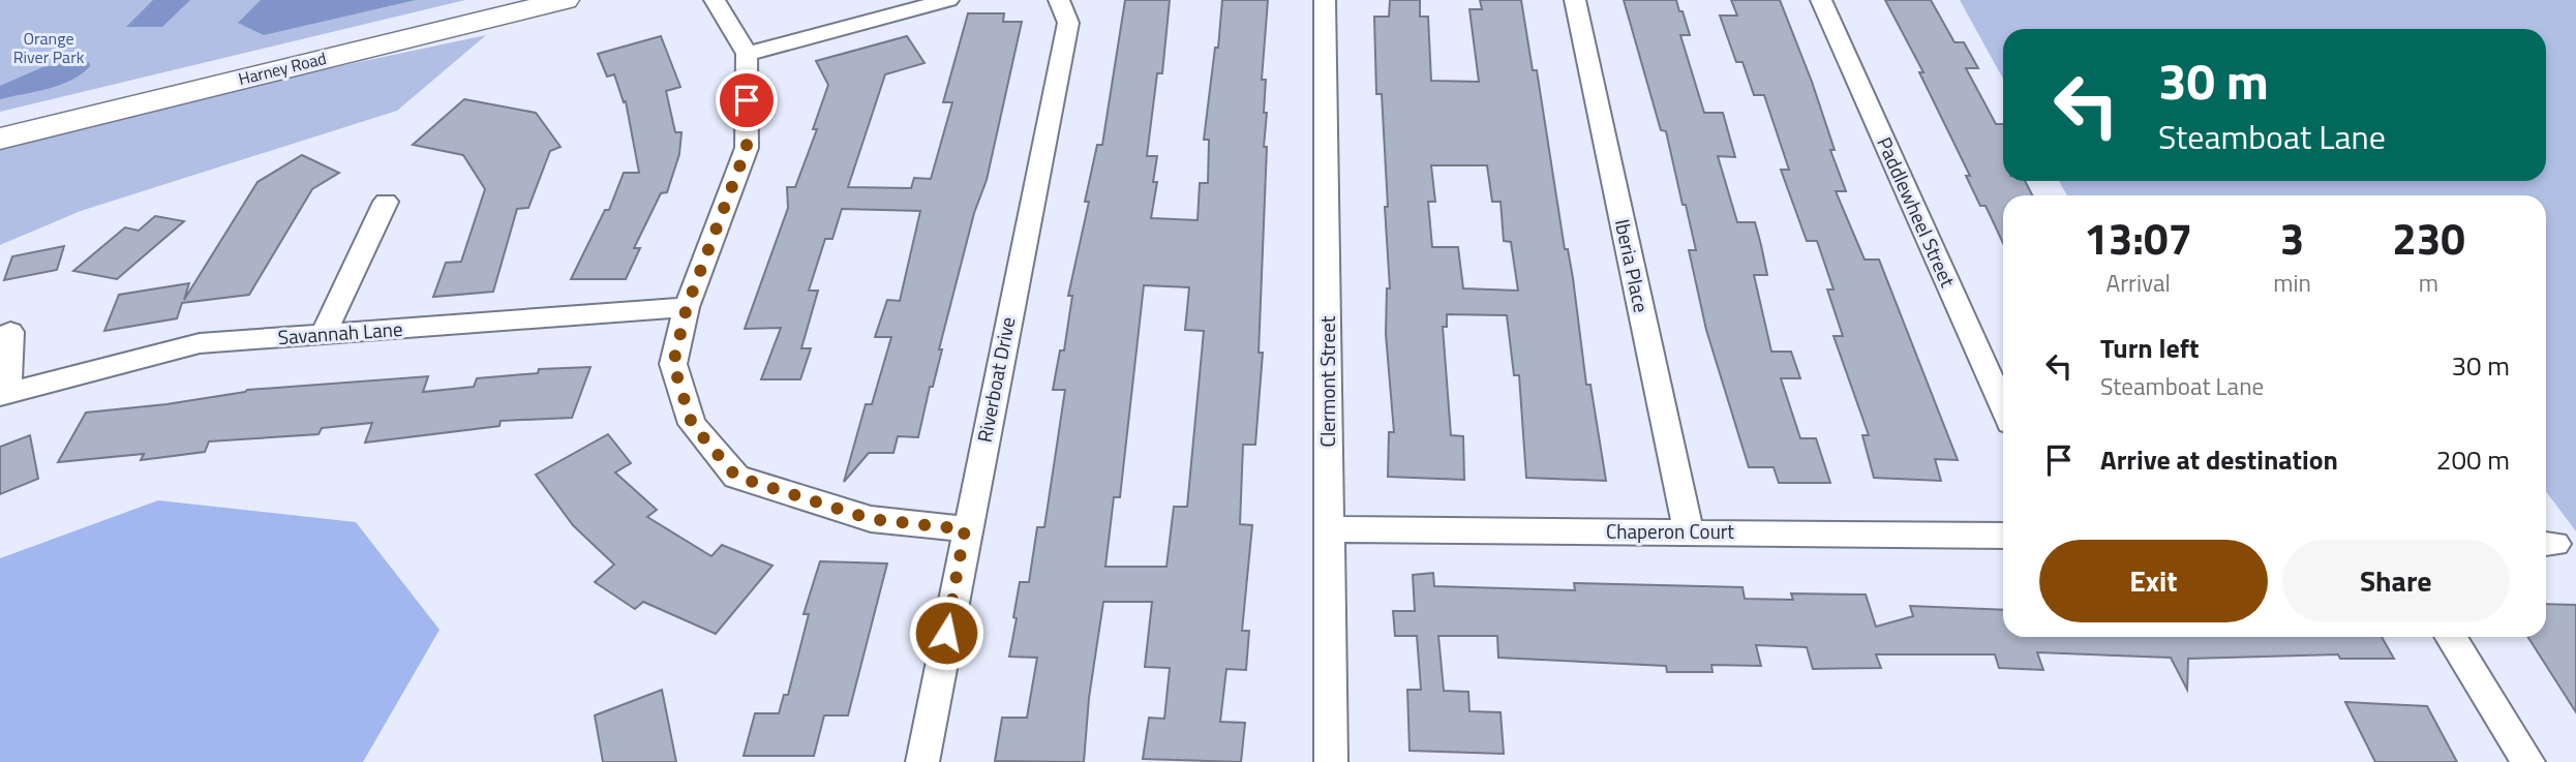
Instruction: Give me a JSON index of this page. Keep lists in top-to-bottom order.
{
  "streets": {
    "street": [
      "Harney Road",
      "Paddlewheel Street",
      "Iberia Place",
      "Savannah Lane",
      "Riverboat Drive",
      "Clermont Street",
      "Chaperon Court"
    ]
  },
  "crossings": [
    ["Iberia Place", "Chaperon Court"],
    ["Clermont Street", "Chaperon Court"]
  ],
  "parks": ["Orange River Park"],
  "page": {
    "turn": ["30 m", "Steamboat Lane"],
    "eta": [
      "13:07",
      "Arrival",
      "3",
      "min",
      "230",
      "m"
    ],
    "list": [
      {
        "name": "Turn left",
        "note": "Steamboat Lane",
        "value": "30 m"
      },
      {
        "name": "Arrive at destination",
        "value": "200 m"
      }
    ],
    "buttons": ["Exit", "Share"]
  }
}
